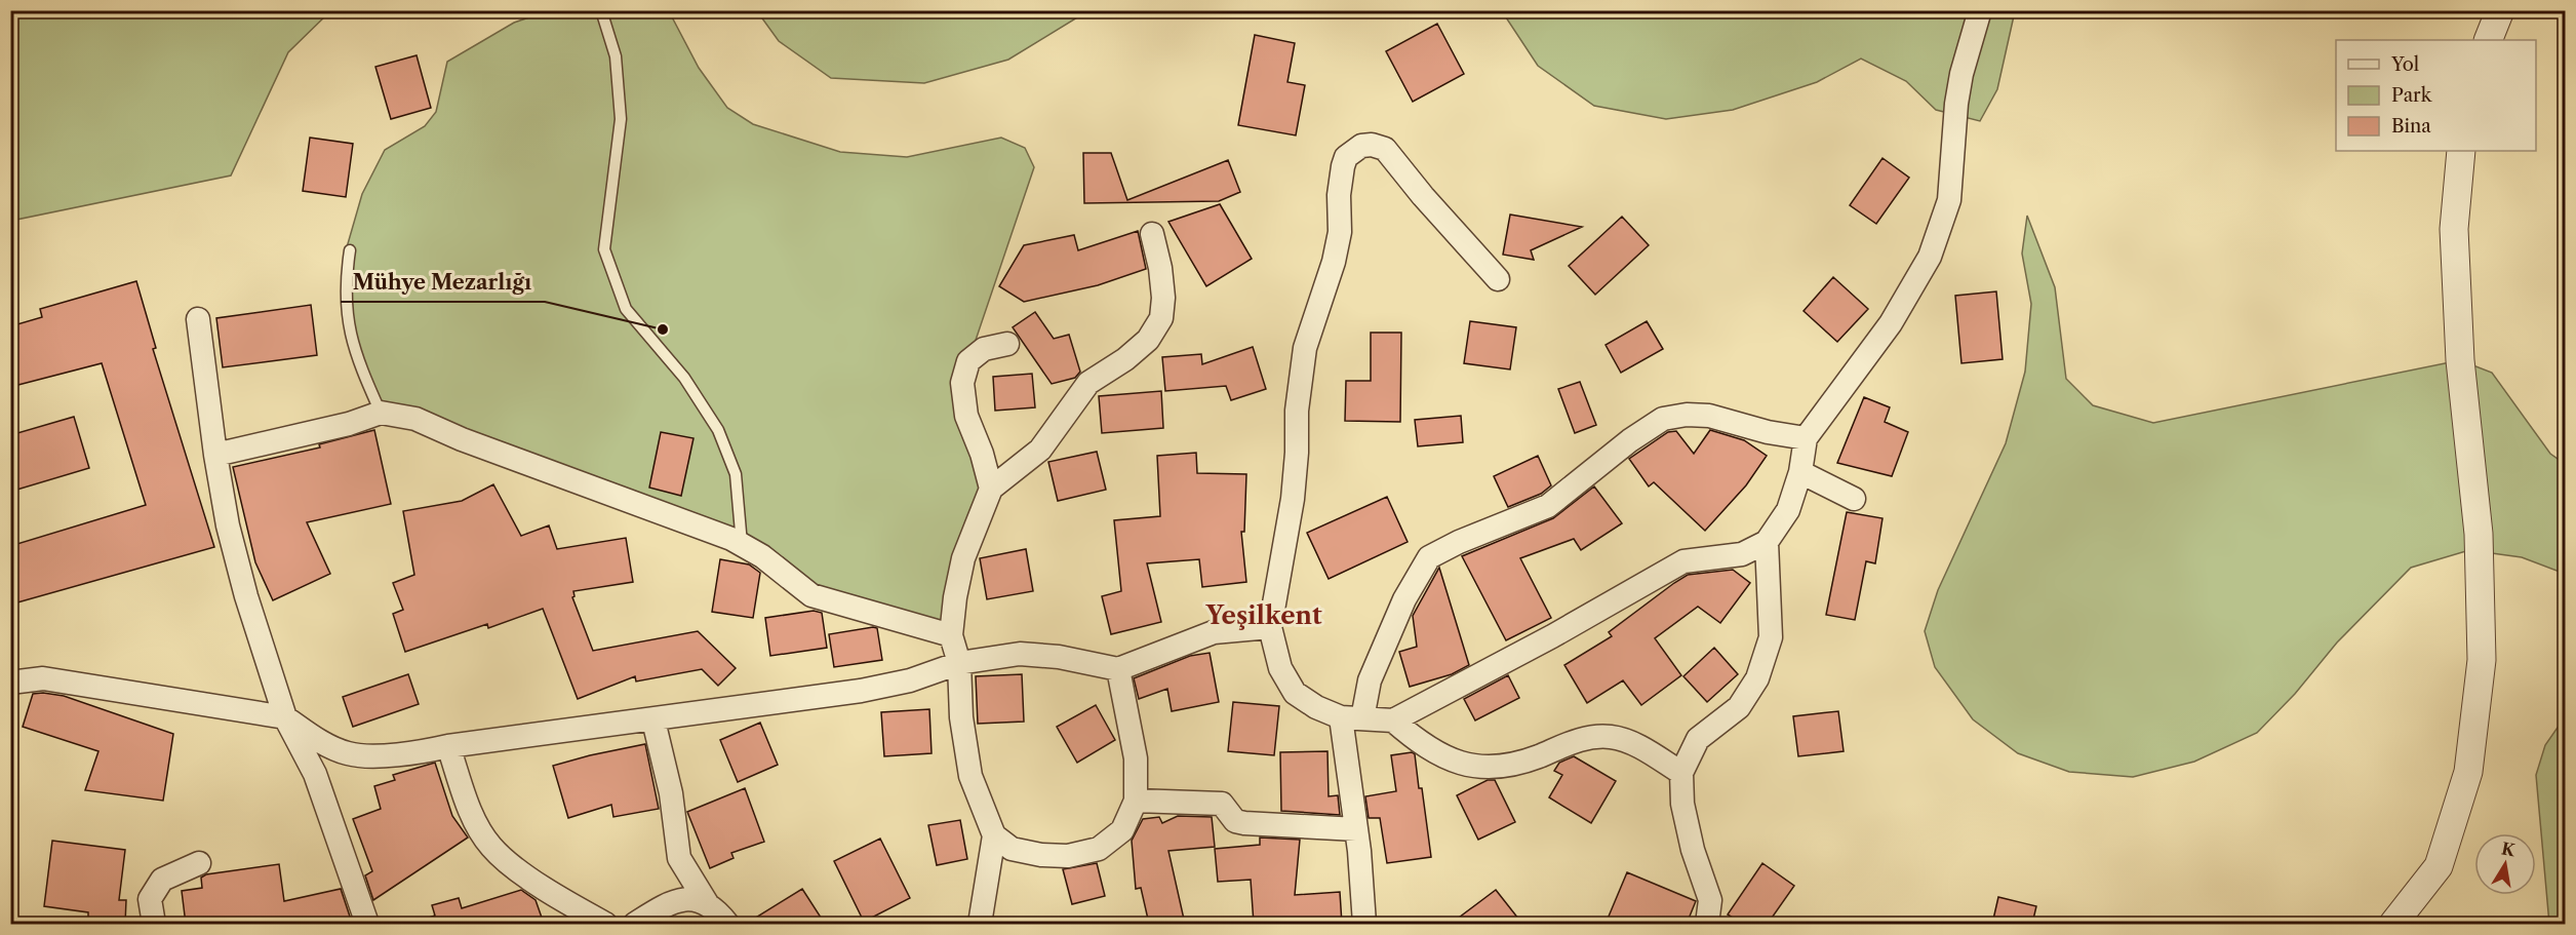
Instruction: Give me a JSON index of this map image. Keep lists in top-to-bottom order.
{
  "districts": ["Yeşilkent"],
  "places": ["Mühye Mezarlığı"],
  "legend": ["Yol", "Park", "Bina"],
  "north": "top"
}
